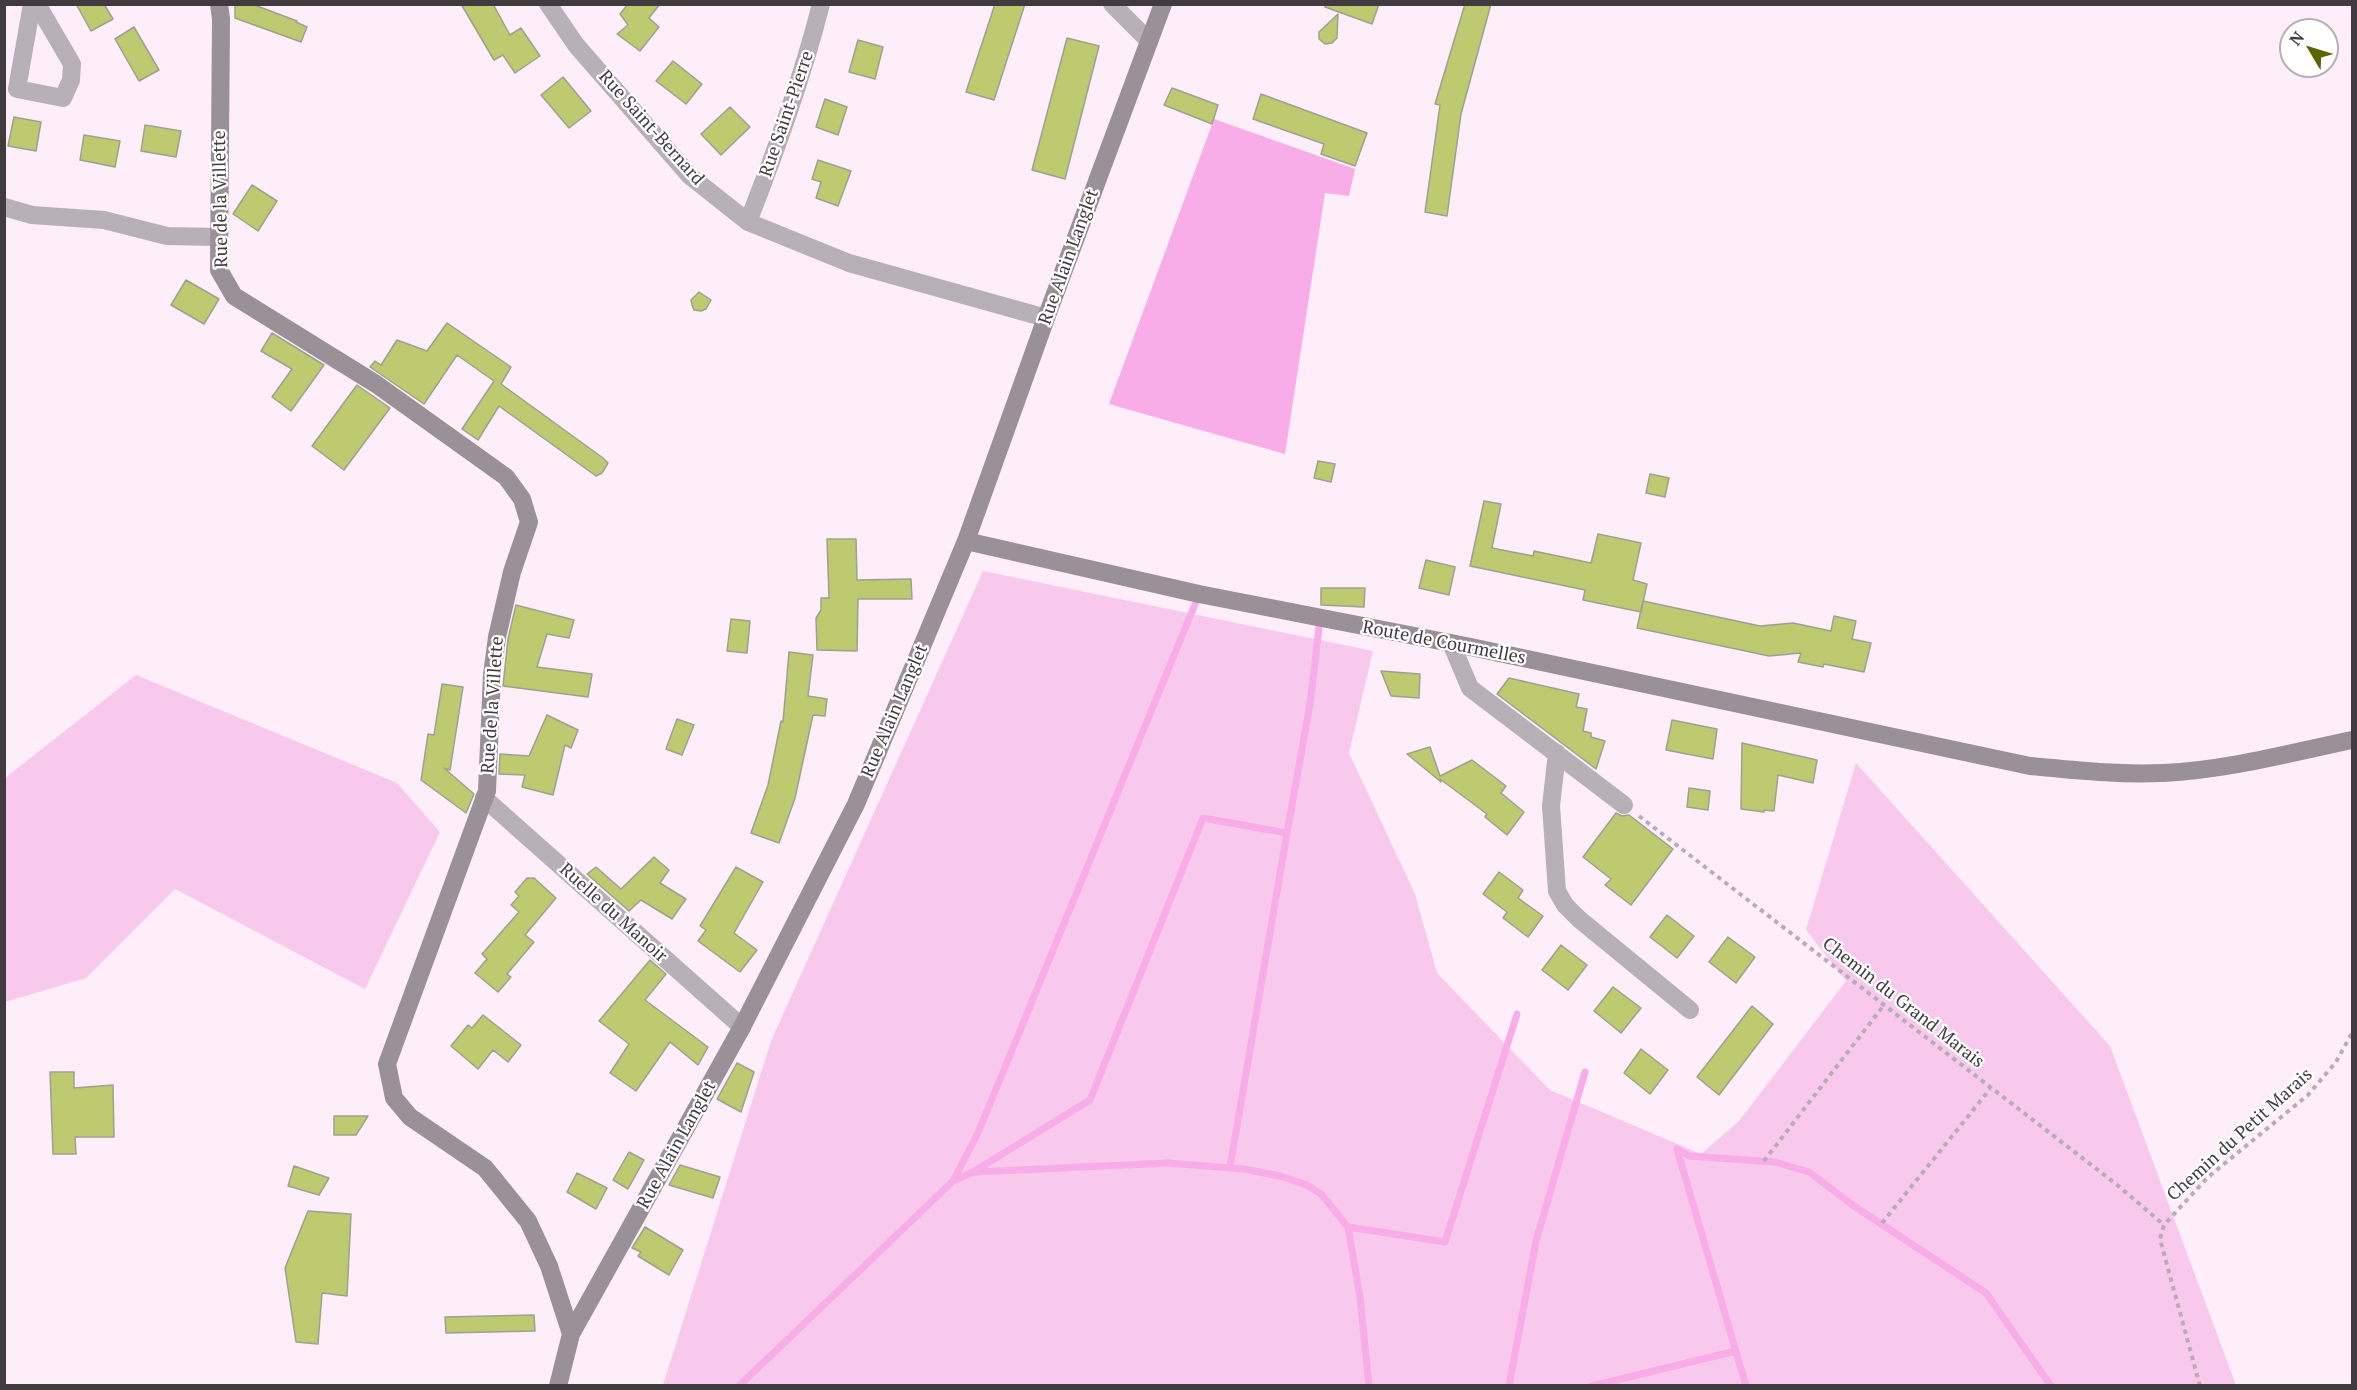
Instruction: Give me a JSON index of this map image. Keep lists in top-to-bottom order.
{
  "streets": {
    "street": [
      "Rue Saint-Pierre",
      "Rue Saint-Bernard",
      "Rue de la Villette",
      "Rue Alain Langlet",
      "Route de Courmelles",
      "Ruelle du Manoir"
    ],
    "path": ["Chemin du Grand Marais", "Chemin du Petit Marais"]
  },
  "crossings": [
    ["Rue Saint-Pierre", "Rue Saint-Bernard"],
    ["Rue Saint-Bernard", "Rue Alain Langlet"],
    ["Rue de la Villette", "Rue Alain Langlet"],
    ["Rue de la Villette", "Ruelle du Manoir"],
    ["Rue Alain Langlet", "Route de Courmelles"],
    ["Rue Alain Langlet", "Ruelle du Manoir"],
    ["Chemin du Grand Marais", "Chemin du Petit Marais"]
  ],
  "north": "top left"
}
